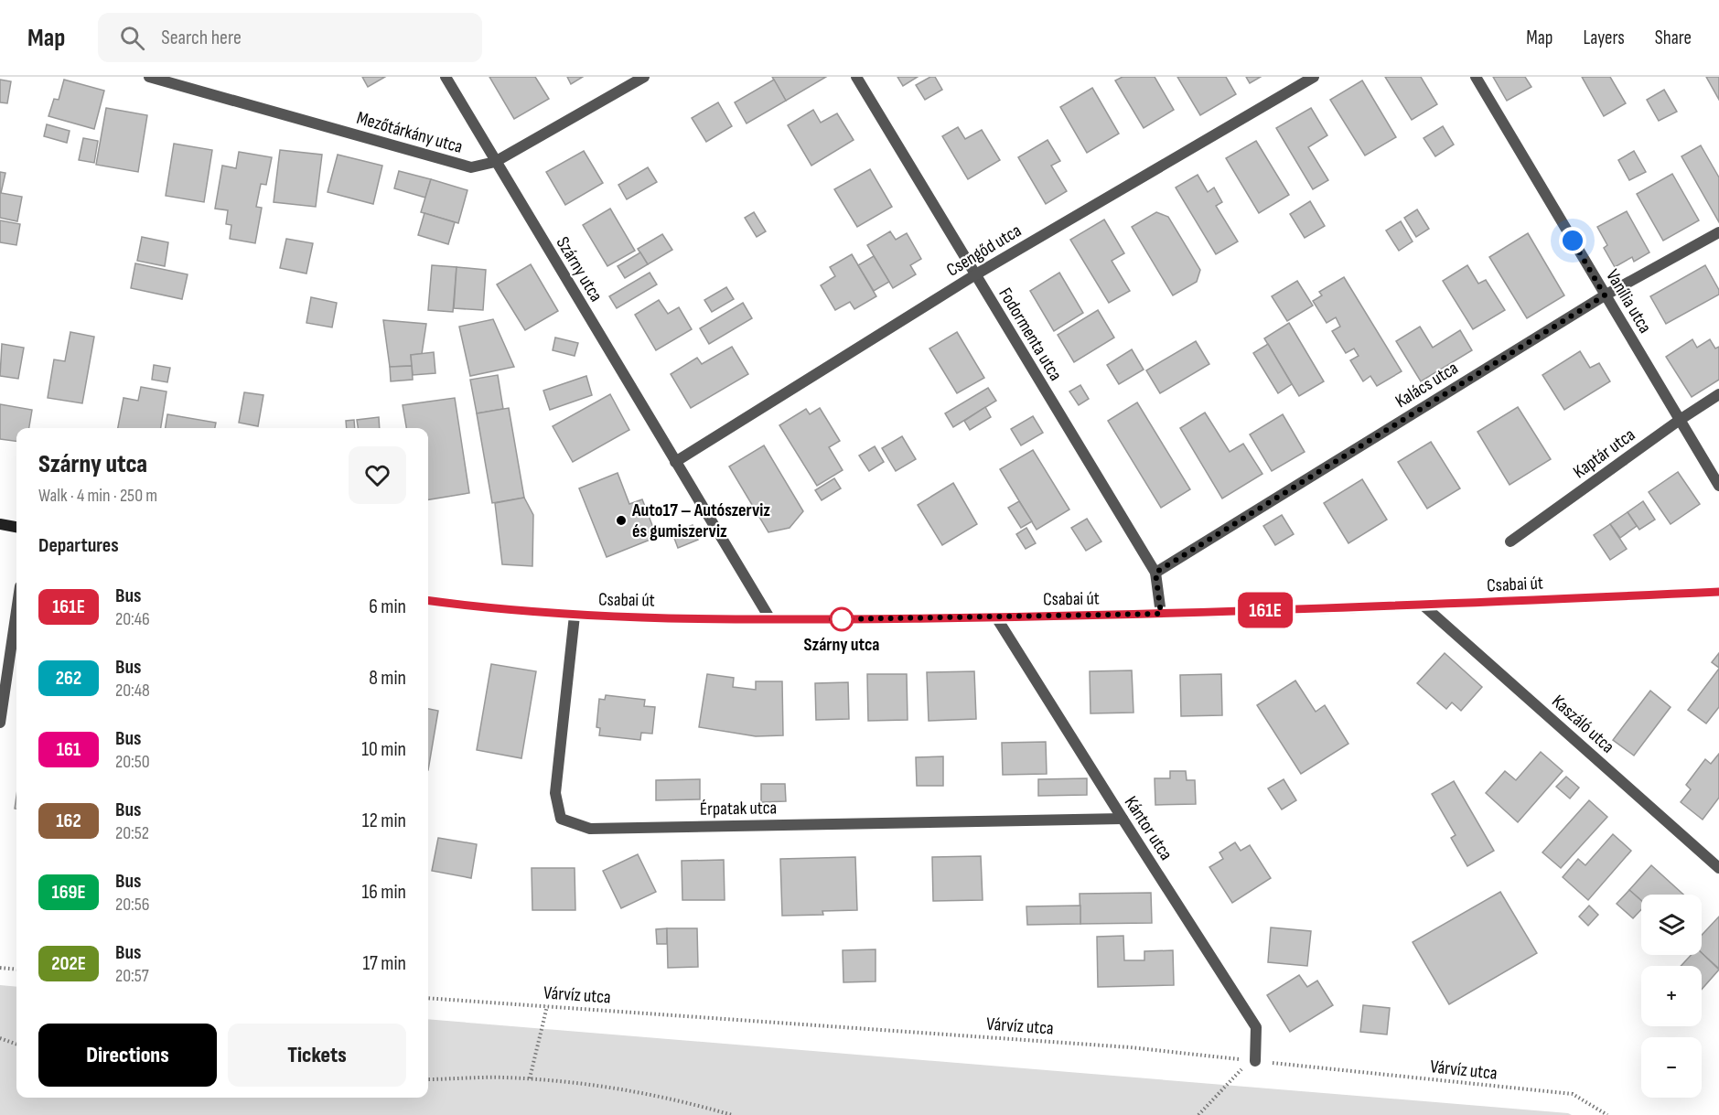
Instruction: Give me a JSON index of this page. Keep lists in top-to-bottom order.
{
  "streets": {
    "main road": ["Csabai út"],
    "street": [
      "Mezőtárkány utca",
      "Csengőd utca",
      "Szárny utca",
      "Vanília utca",
      "Fodormenta utca",
      "Kalács utca",
      "Kaptár utca",
      "Kaszáló utca",
      "Érpatak utca",
      "Kántor utca"
    ],
    "path": ["Várvíz utca"]
  },
  "crossings": [
    ["Mezőtárkány utca", "Szárny utca"],
    ["Csengőd utca", "Szárny utca"],
    ["Csengőd utca", "Fodormenta utca"],
    ["Szárny utca", "Csabai út"],
    ["Vanília utca", "Kalács utca"],
    ["Vanília utca", "Kaptár utca"],
    ["Fodormenta utca", "Kalács utca"],
    ["Fodormenta utca", "Csabai út"],
    ["Csabai út", "Kaszáló utca"],
    ["Csabai út", "Érpatak utca"],
    ["Csabai út", "Kántor utca"],
    ["Érpatak utca", "Kántor utca"],
    ["Kántor utca", "Várvíz utca"]
  ],
  "places": ["Auto17 – Autószerviz és gumiszerviz", "Szárny utca"],
  "lines": ["bus line 161E"],
  "page": {
    "header": "Map",
    "search": "Search here",
    "nav": ["Map", "Layers", "Share"],
    "on_map": "161E",
    "heading": [
      ["Szárny utca", "Walk · 4 min · 250 m"],
      "Departures"
    ],
    "list": [
      {
        "mark": "161E",
        "name": "Bus",
        "note": "20:46",
        "value": "6 min"
      },
      {
        "mark": "262",
        "name": "Bus",
        "note": "20:48",
        "value": "8 min"
      },
      {
        "mark": "161",
        "name": "Bus",
        "note": "20:50",
        "value": "10 min"
      },
      {
        "mark": "162",
        "name": "Bus",
        "note": "20:52",
        "value": "12 min"
      },
      {
        "mark": "169E",
        "name": "Bus",
        "note": "20:56",
        "value": "16 min"
      },
      {
        "mark": "202E",
        "name": "Bus",
        "note": "20:57",
        "value": "17 min"
      }
    ],
    "map_buttons": ["+", "−"],
    "buttons": ["Directions", "Tickets"]
  }
}
